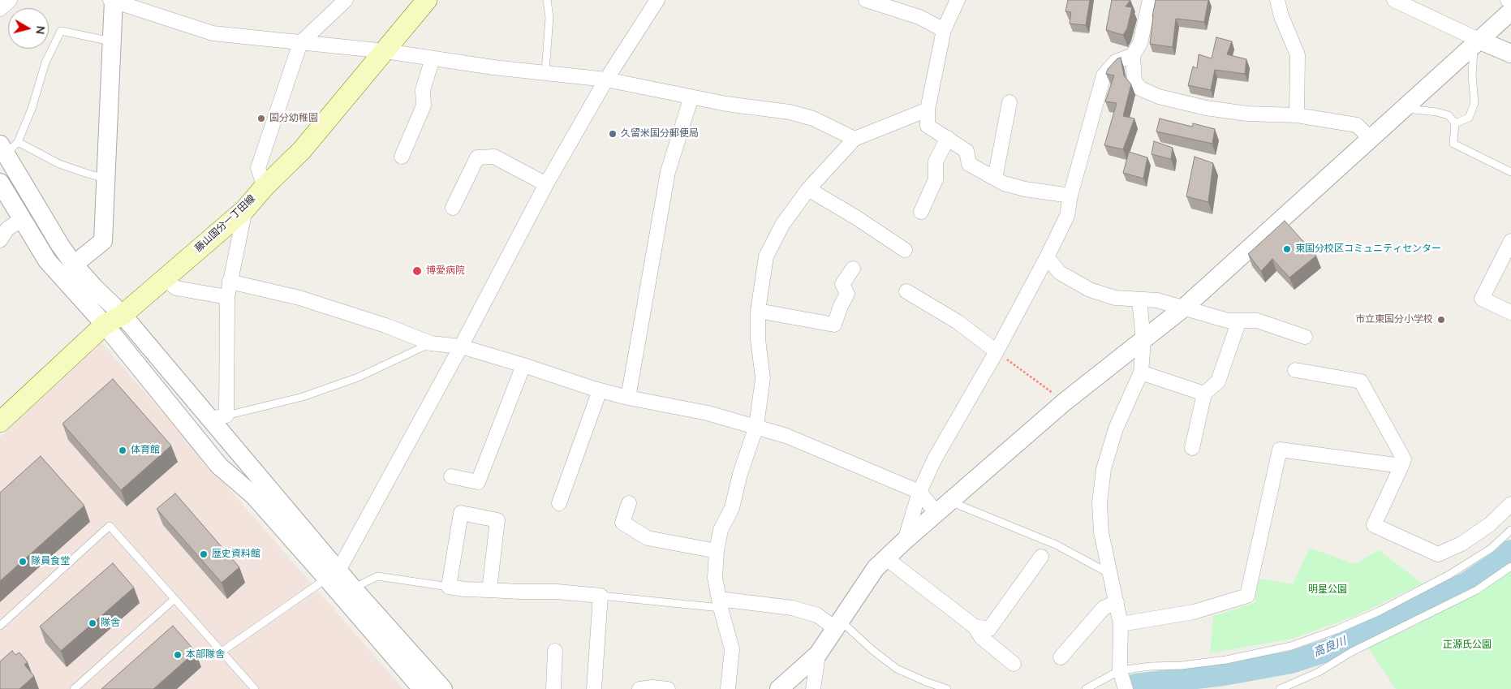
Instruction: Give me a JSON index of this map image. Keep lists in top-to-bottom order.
{
  "streets": {
    "main road": ["藤山国分一丁田線"]
  },
  "water": ["高良川"],
  "parks": ["明星公園", "正源氏公園"],
  "places": [
    "国分幼稚園",
    "久留米国分郵便局",
    "東国分校区コミュニティセンター",
    "博愛病院",
    "市立東国分小学校",
    "体育館",
    "歴史資料館",
    "隊員食堂",
    "隊舎",
    "本部隊舎"
  ],
  "north": "right"
}
